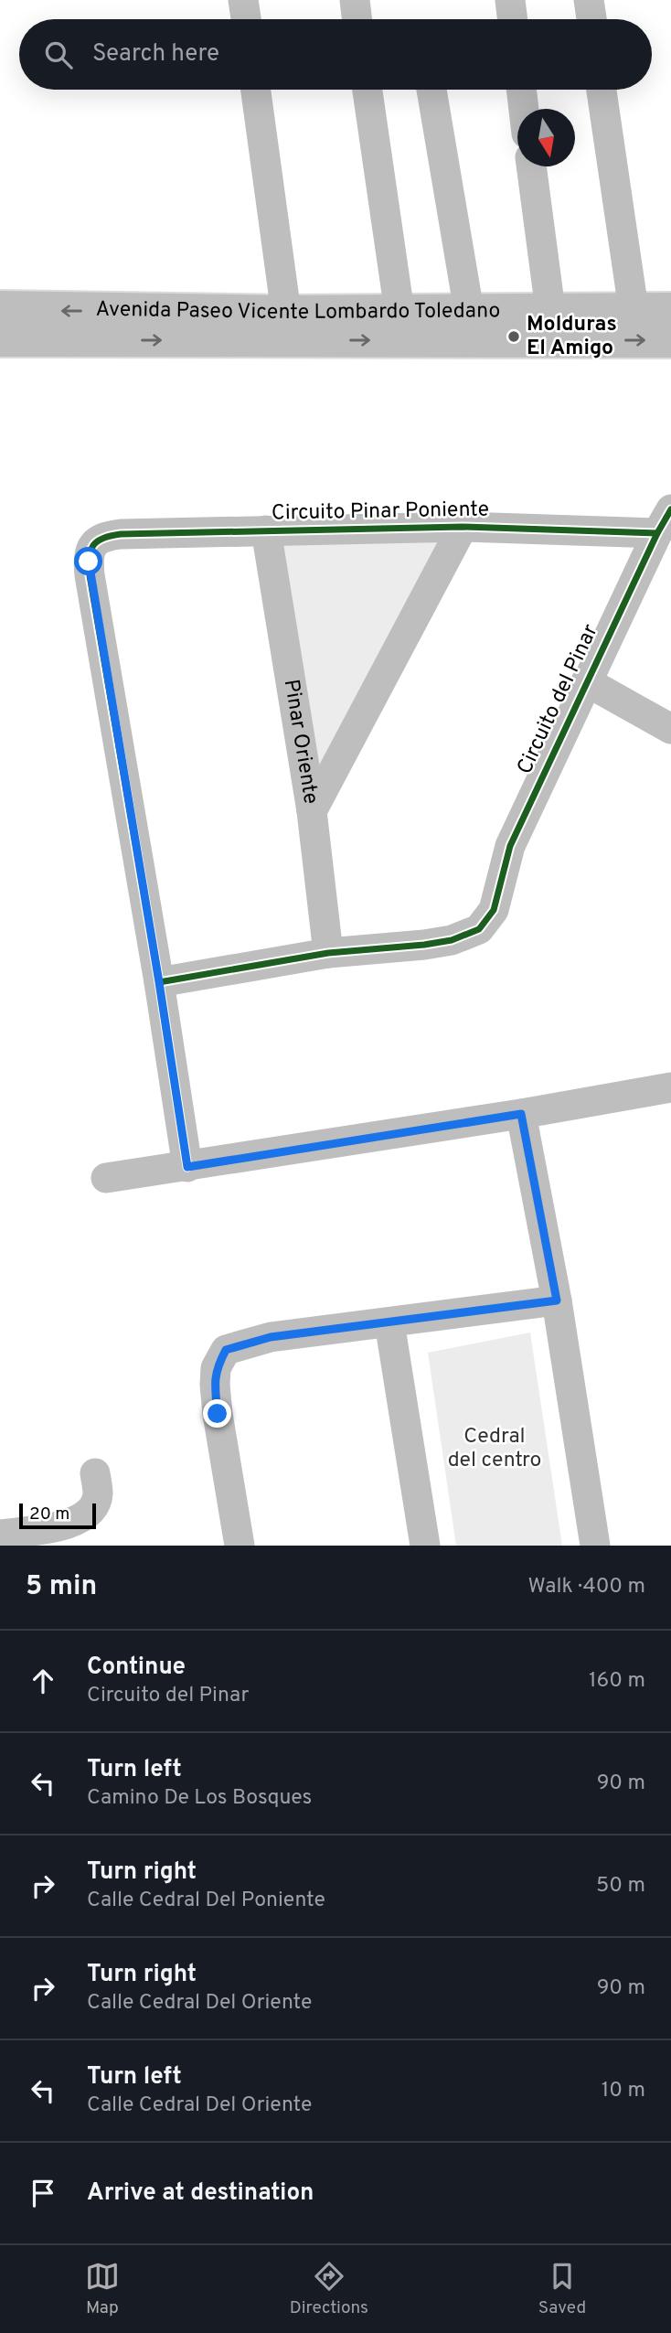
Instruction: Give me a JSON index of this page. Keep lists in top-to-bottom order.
{
  "streets": {
    "main road": ["Avenida Paseo Vicente Lombardo Toledano"],
    "street": ["Circuito Pinar Poniente", "Circuito del Pinar", "Pinar Oriente"]
  },
  "crossings": [
    ["Circuito Pinar Poniente", "Circuito del Pinar"],
    ["Circuito Pinar Poniente", "Pinar Oriente"],
    ["Circuito del Pinar", "Pinar Oriente"]
  ],
  "parks": ["Cedral del centro"],
  "places": ["Molduras El Amigo"],
  "scale_bar": "20 m",
  "north": "bottom",
  "page": {
    "search": "Search here",
    "scale": "20 m",
    "heading": ["5 min", "Walk · 400 m"],
    "list": [
      ["Continue", "Circuito del Pinar", "160 m"],
      ["Turn left", "Camino De Los Bosques", "90 m"],
      ["Turn right", "Calle Cedral Del Poniente", "50 m"],
      ["Turn right", "Calle Cedral Del Oriente", "90 m"],
      ["Turn left", "Calle Cedral Del Oriente", "10 m"],
      "Arrive at destination"
    ],
    "nav": ["Map", "Directions", "Saved"]
  }
}
